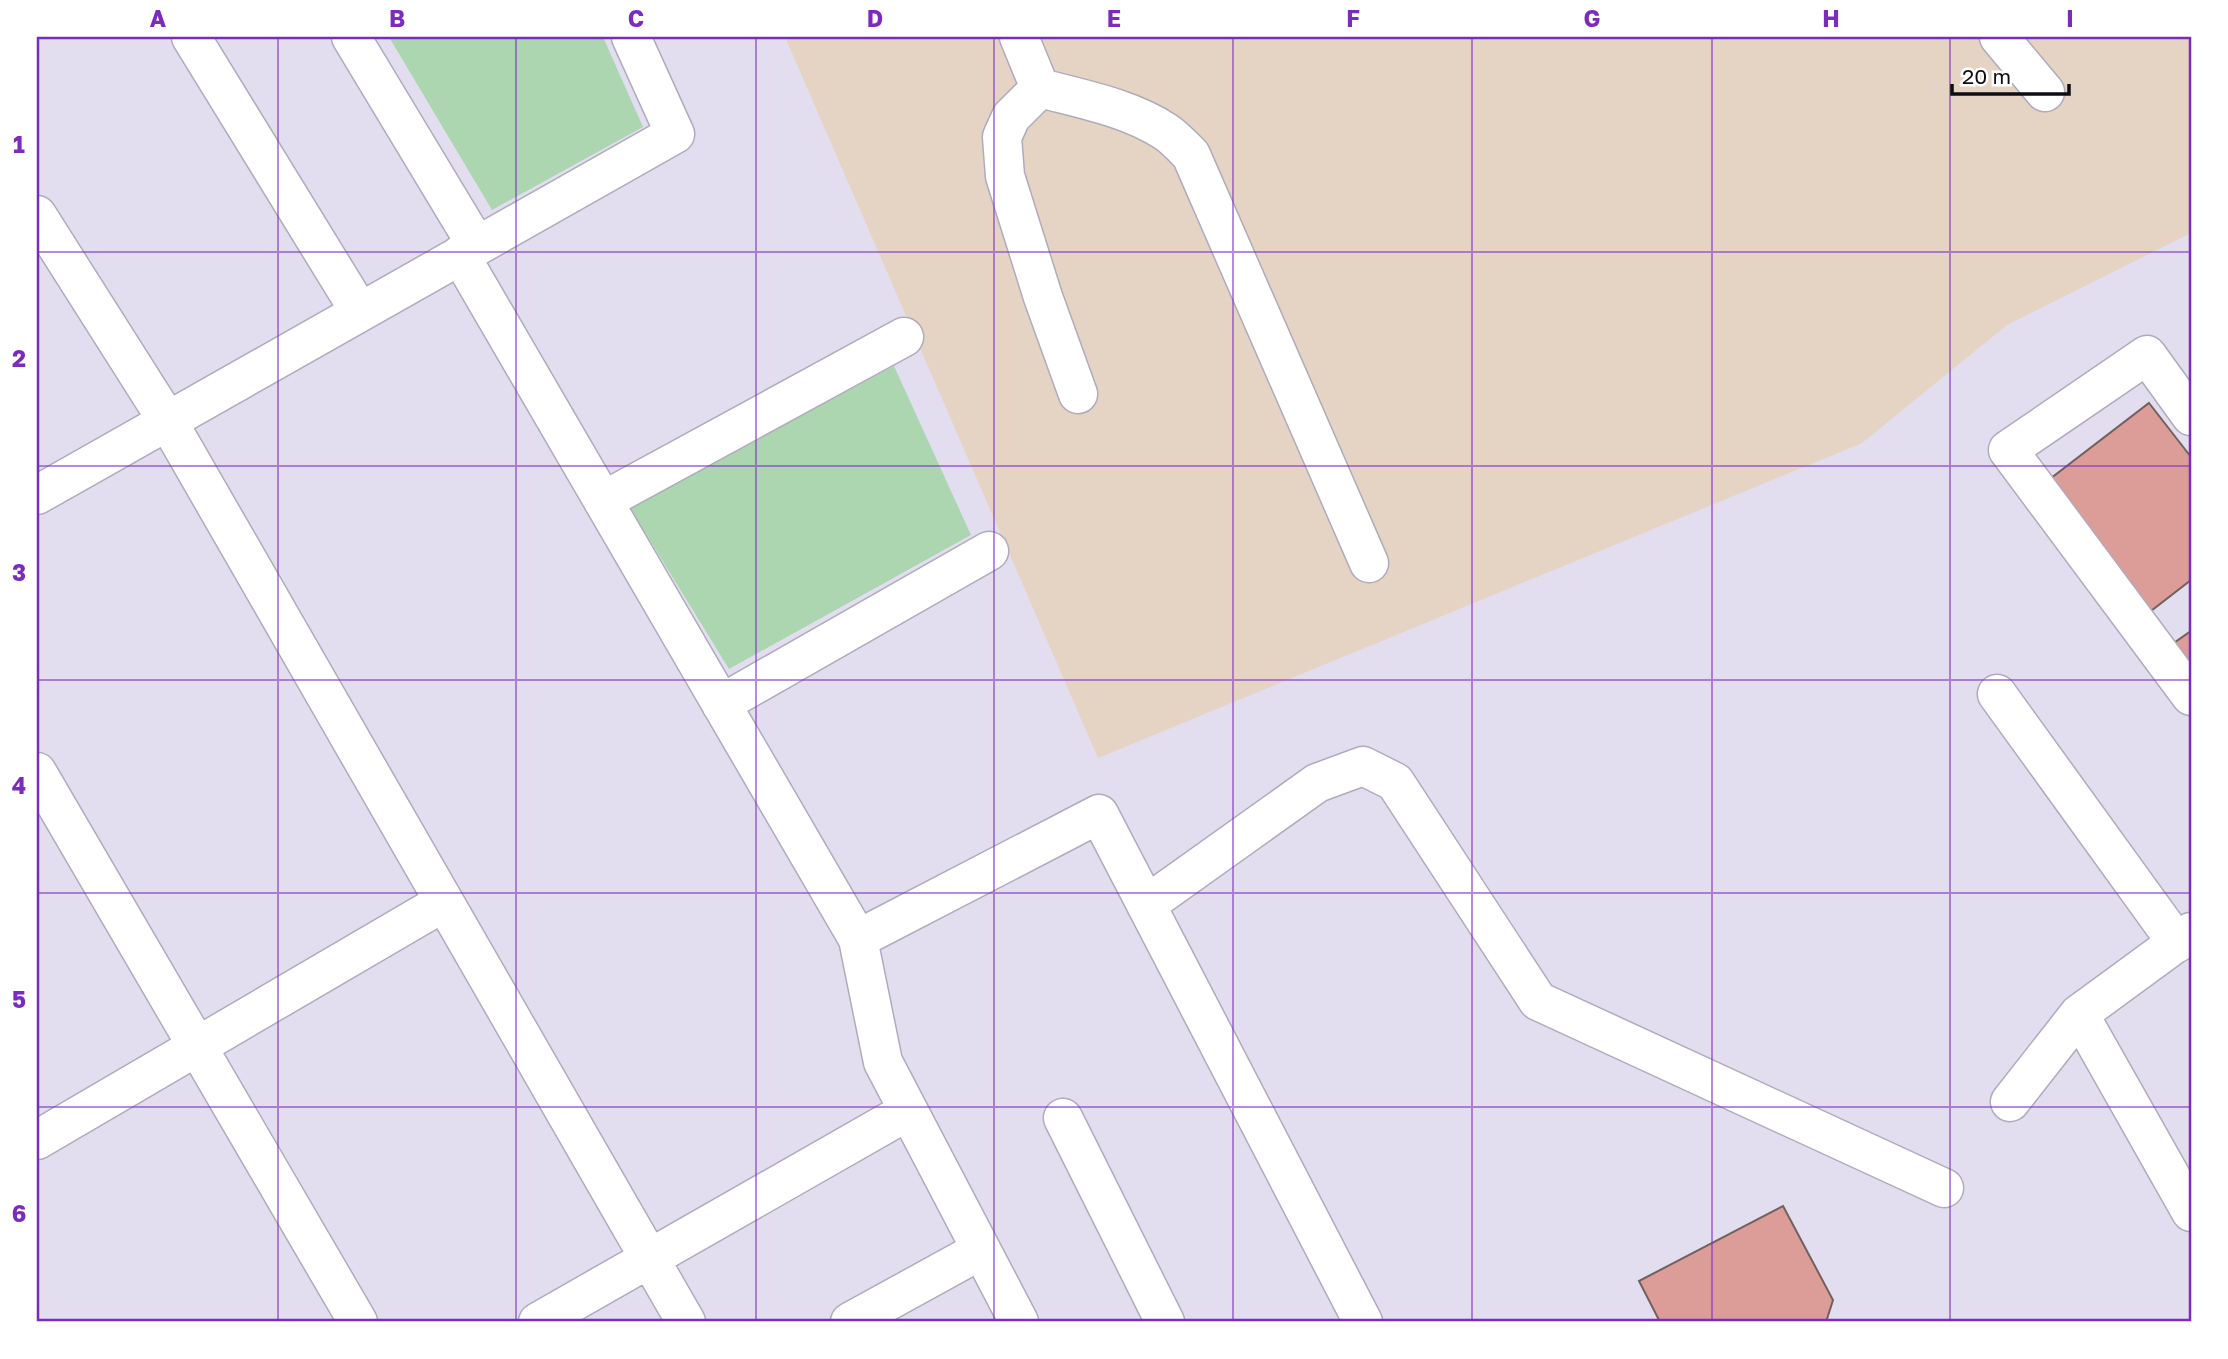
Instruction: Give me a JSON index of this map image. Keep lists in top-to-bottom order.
{
  "scale_bar": "20 m",
  "grid": {
    "columns": [
      "A",
      "B",
      "C",
      "D",
      "E",
      "F",
      "G",
      "H",
      "I"
    ],
    "rows": [
      "1",
      "2",
      "3",
      "4",
      "5",
      "6"
    ]
  }
}
